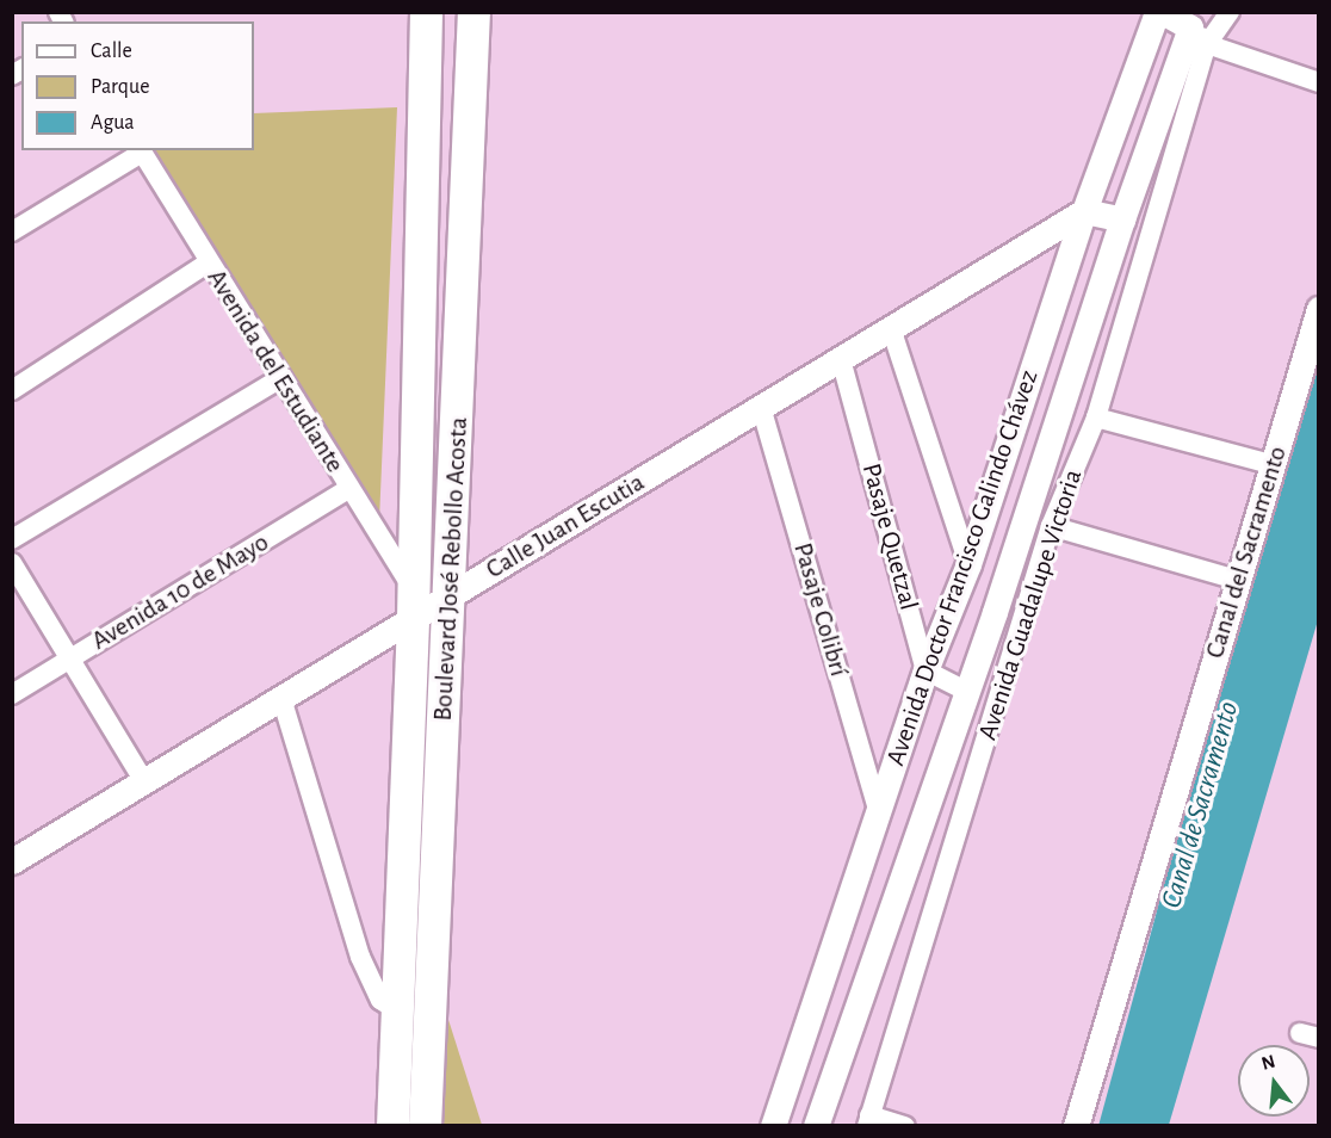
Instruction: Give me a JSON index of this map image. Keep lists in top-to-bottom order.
{
  "streets": {
    "main road": ["Boulevard José Rebollo Acosta"],
    "street": [
      "Avenida del Estudiante",
      "Calle Juan Escutia",
      "Pasaje Quetzal",
      "Canal del Sacramento",
      "Avenida Doctor Francisco Galindo Chávez",
      "Avenida 10 de Mayo",
      "Avenida Guadalupe Victoria",
      "Pasaje Colibrí"
    ]
  },
  "crossings": [
    ["Avenida del Estudiante", "Calle Juan Escutia"],
    ["Avenida del Estudiante", "Boulevard José Rebollo Acosta"],
    ["Avenida del Estudiante", "Avenida 10 de Mayo"],
    ["Calle Juan Escutia", "Pasaje Quetzal"],
    ["Calle Juan Escutia", "Avenida Doctor Francisco Galindo Chávez"],
    ["Calle Juan Escutia", "Boulevard José Rebollo Acosta"],
    ["Calle Juan Escutia", "Pasaje Colibrí"],
    ["Pasaje Quetzal", "Avenida Doctor Francisco Galindo Chávez"],
    ["Avenida Doctor Francisco Galindo Chávez", "Avenida Guadalupe Victoria"],
    ["Avenida Doctor Francisco Galindo Chávez", "Pasaje Colibrí"]
  ],
  "water": ["Canal de Sacramento"],
  "legend": ["Calle", "Parque", "Agua"],
  "north": "top"
}
